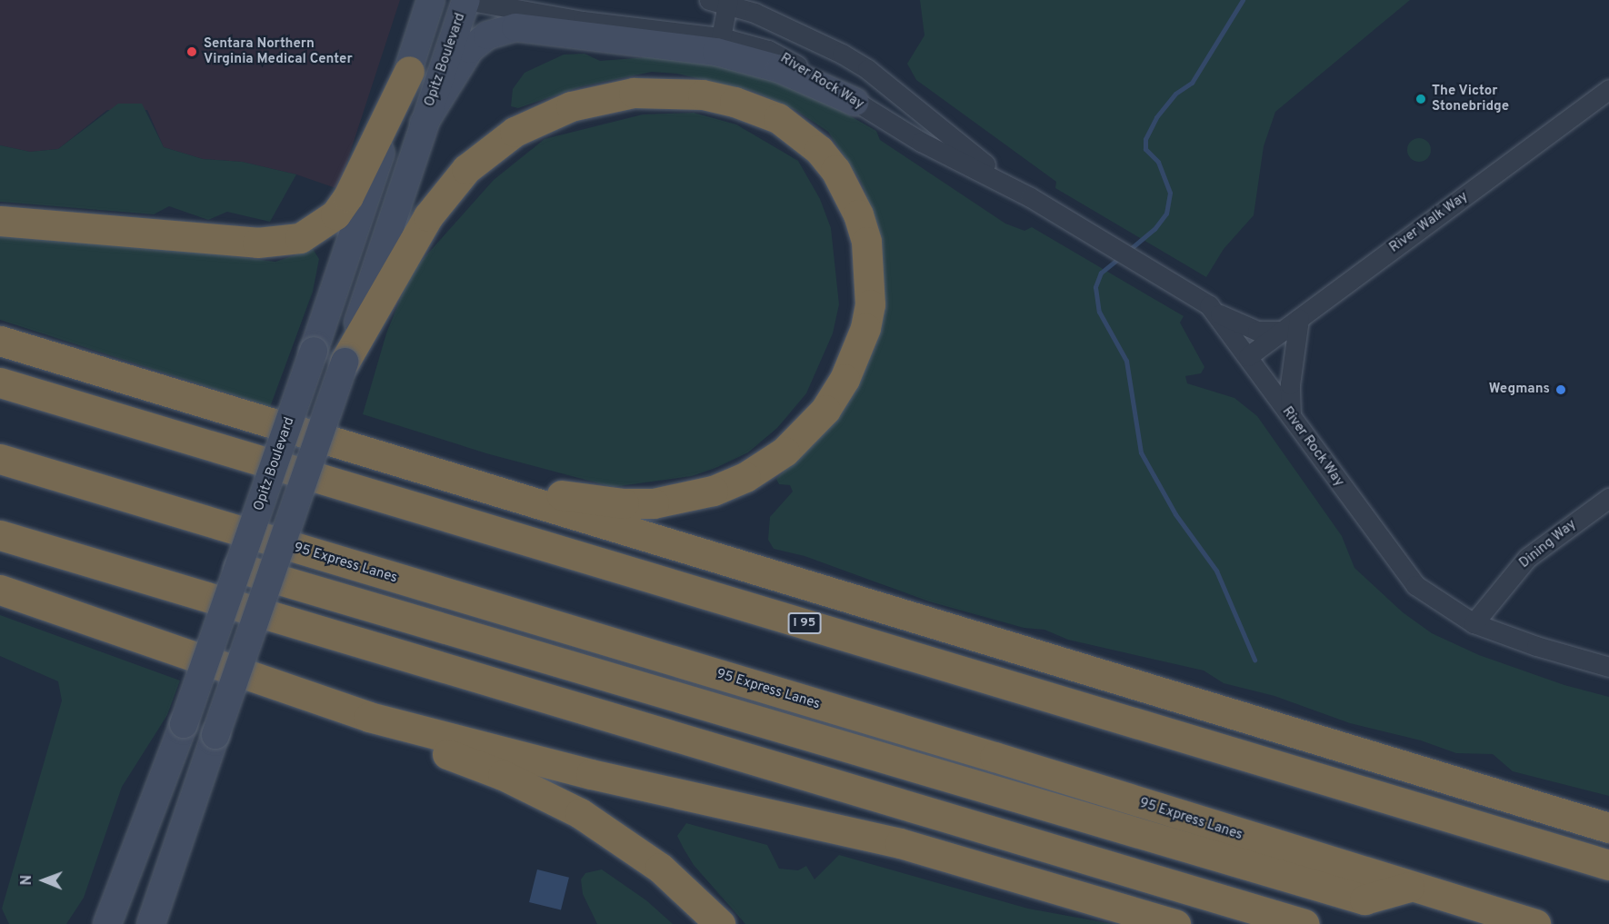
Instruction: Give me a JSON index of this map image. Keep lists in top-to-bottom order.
{
  "streets": {
    "highway": ["95 Express Lanes", "I 95"],
    "main road": ["Opitz Boulevard"],
    "street": ["River Rock Way", "River Walk Way", "Dining Way"]
  },
  "crossings": [
    ["Opitz Boulevard", "River Rock Way"],
    ["River Rock Way", "River Walk Way"],
    ["River Rock Way", "Dining Way"]
  ],
  "places": ["Sentara Northern Virginia Medical Center", "The Victor Stonebridge", "Wegmans"],
  "north": "left"
}
